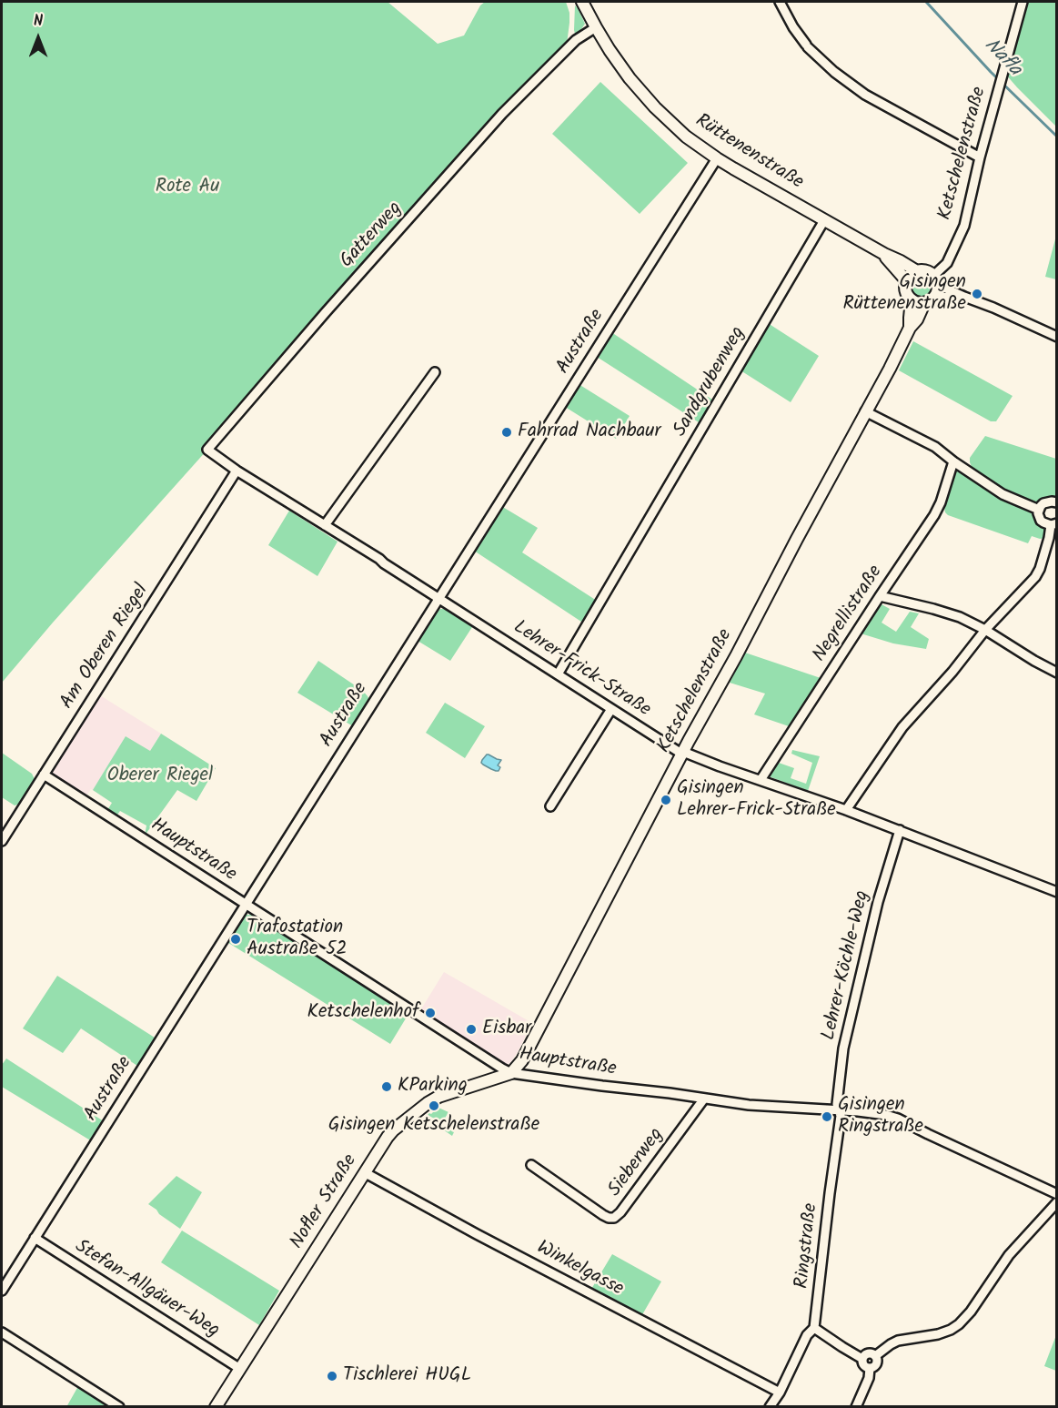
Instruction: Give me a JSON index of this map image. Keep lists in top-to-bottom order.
{
  "streets": {
    "main road": ["Rüttenenstraße", "Ketschelenstraße", "Nofler Straße"],
    "street": [
      "Gatterweg",
      "Austraße",
      "Sandgrubenweg",
      "Negrellistraße",
      "Am Oberen Riegel",
      "Lehrer-Frick-Straße",
      "Hauptstraße",
      "Lehrer-Köchle-Weg",
      "Sieberweg",
      "Ringstraße",
      "Winkelgasse",
      "Stefan-Allgäuer-Weg"
    ]
  },
  "crossings": [
    ["Rüttenenstraße", "Ketschelenstraße"],
    ["Rüttenenstraße", "Gatterweg"],
    ["Rüttenenstraße", "Austraße"],
    ["Rüttenenstraße", "Sandgrubenweg"],
    ["Ketschelenstraße", "Lehrer-Frick-Straße"],
    ["Ketschelenstraße", "Hauptstraße"],
    ["Ketschelenstraße", "Nofler Straße"],
    ["Gatterweg", "Am Oberen Riegel"],
    ["Gatterweg", "Lehrer-Frick-Straße"],
    ["Austraße", "Lehrer-Frick-Straße"],
    ["Austraße", "Hauptstraße"],
    ["Austraße", "Stefan-Allgäuer-Weg"],
    ["Sandgrubenweg", "Lehrer-Frick-Straße"],
    ["Negrellistraße", "Lehrer-Frick-Straße"],
    ["Am Oberen Riegel", "Lehrer-Frick-Straße"],
    ["Am Oberen Riegel", "Hauptstraße"],
    ["Lehrer-Frick-Straße", "Lehrer-Köchle-Weg"],
    ["Hauptstraße", "Lehrer-Köchle-Weg"],
    ["Hauptstraße", "Sieberweg"],
    ["Hauptstraße", "Nofler Straße"],
    ["Hauptstraße", "Ringstraße"],
    ["Lehrer-Köchle-Weg", "Ringstraße"],
    ["Nofler Straße", "Winkelgasse"],
    ["Nofler Straße", "Stefan-Allgäuer-Weg"]
  ],
  "water": ["Nafla"],
  "parks": ["Rote Au", "Oberer Riegel"],
  "places": [
    "Gisingen Rüttenenstraße",
    "Fahrrad Nachbaur",
    "Gisingen Lehrer-Frick-Straße",
    "Trafostation Austraße 52",
    "Ketschelenhof",
    "Eisbar",
    "KParking",
    "Gisingen Ketschelenstraße",
    "Gisingen Ringstraße",
    "Tischlerei HUGL"
  ],
  "north": "top"
}
